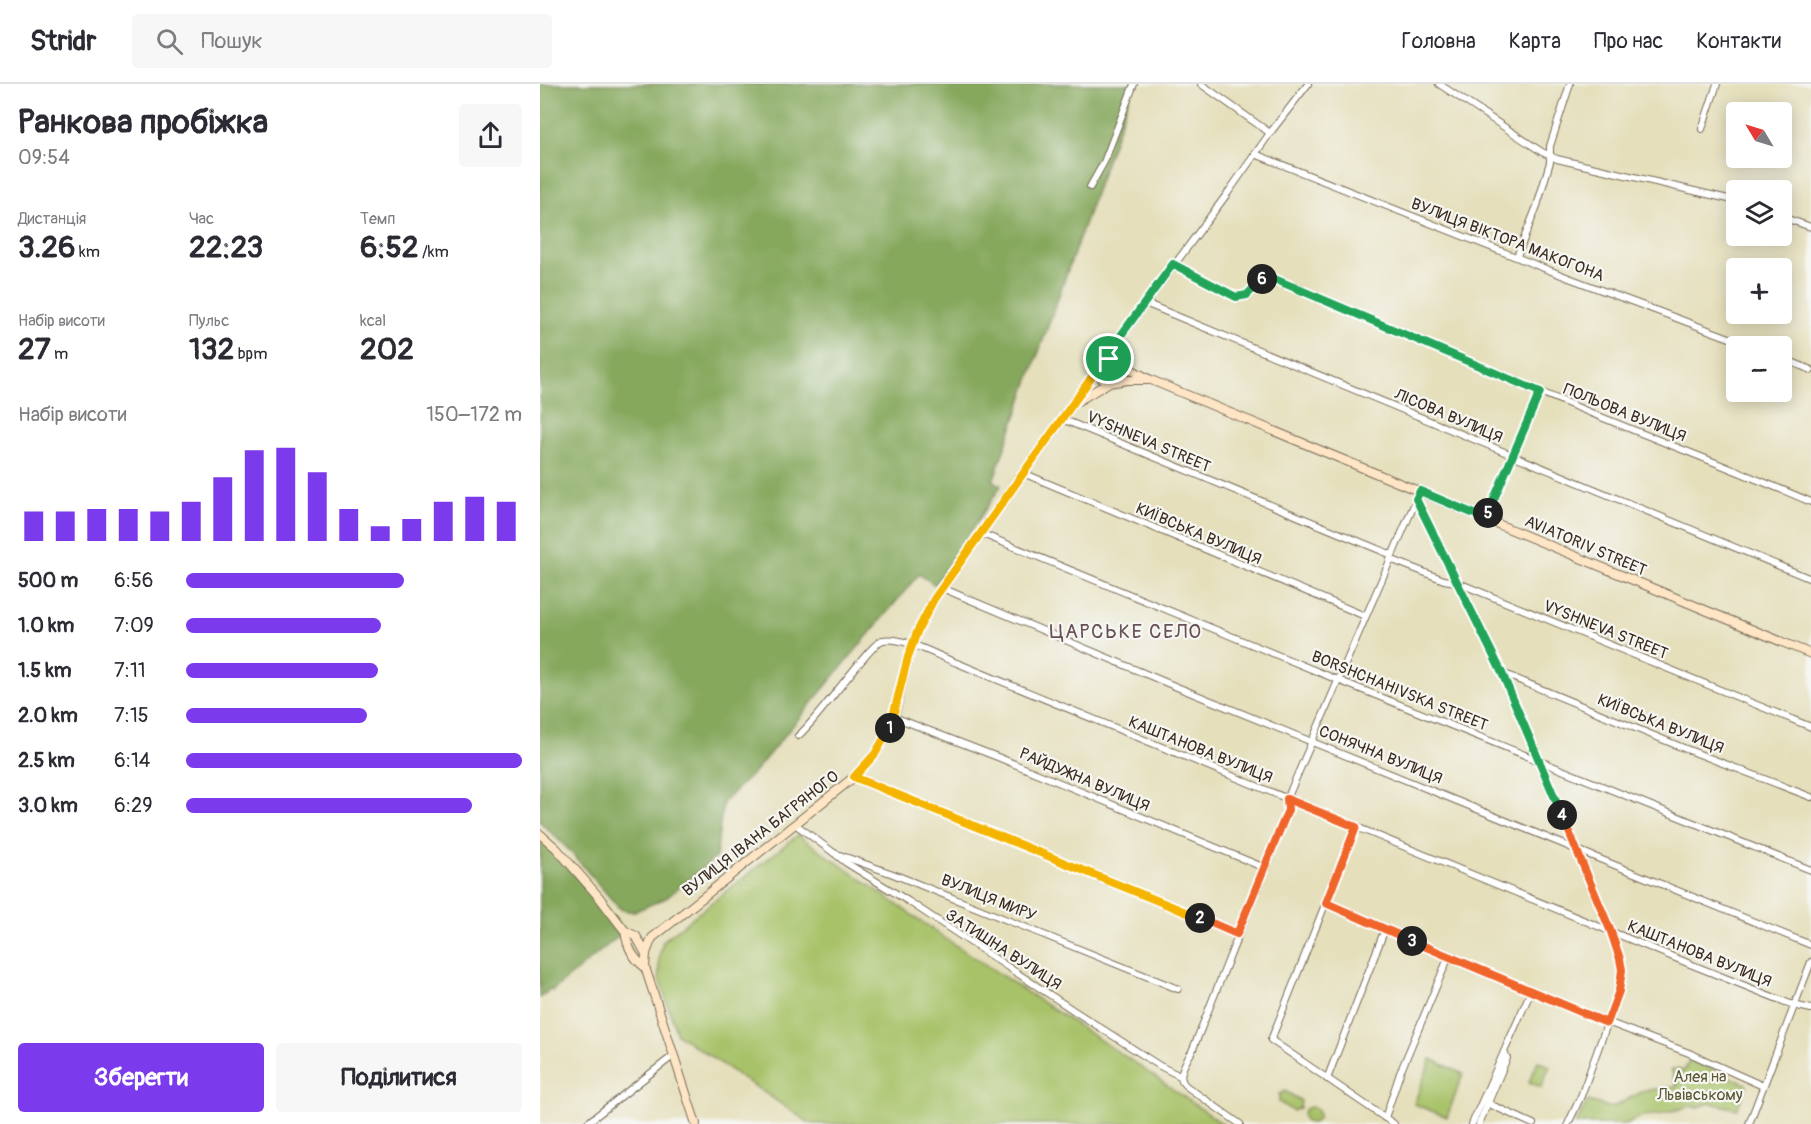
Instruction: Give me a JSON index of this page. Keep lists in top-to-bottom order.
{
  "streets": {
    "main road": ["AVIATORIV STREET", "ВУЛИЦЯ ІВАНА БАГРЯНОГО"],
    "street": [
      "ВУЛИЦЯ ВІКТОРА МАКОГОНА",
      "ПОЛЬОВА ВУЛИЦЯ",
      "ЛІСОВА ВУЛИЦЯ",
      "VYSHNEVA STREET",
      "КИЇВСЬКА ВУЛИЦЯ",
      "BORSHCHAHIVSKA STREET",
      "КАШТАНОВА ВУЛИЦЯ",
      "СОНЯЧНА ВУЛИЦЯ",
      "РАЙДУЖНА ВУЛИЦЯ",
      "ВУЛИЦЯ МИРУ",
      "ЗАТИШНА ВУЛИЦЯ"
    ]
  },
  "crossings": [
    ["ВУЛИЦЯ ВІКТОРА МАКОГОНА", "ВУЛИЦЯ ІВАНА БАГРЯНОГО"],
    ["ПОЛЬОВА ВУЛИЦЯ", "ВУЛИЦЯ ІВАНА БАГРЯНОГО"],
    ["ЛІСОВА ВУЛИЦЯ", "ВУЛИЦЯ ІВАНА БАГРЯНОГО"],
    ["VYSHNEVA STREET", "ВУЛИЦЯ ІВАНА БАГРЯНОГО"],
    ["КИЇВСЬКА ВУЛИЦЯ", "ВУЛИЦЯ ІВАНА БАГРЯНОГО"],
    ["AVIATORIV STREET", "ВУЛИЦЯ ІВАНА БАГРЯНОГО"],
    ["BORSHCHAHIVSKA STREET", "ВУЛИЦЯ ІВАНА БАГРЯНОГО"],
    ["КАШТАНОВА ВУЛИЦЯ", "ВУЛИЦЯ ІВАНА БАГРЯНОГО"],
    ["СОНЯЧНА ВУЛИЦЯ", "ВУЛИЦЯ ІВАНА БАГРЯНОГО"],
    ["РАЙДУЖНА ВУЛИЦЯ", "ВУЛИЦЯ ІВАНА БАГРЯНОГО"],
    ["ВУЛИЦЯ ІВАНА БАГРЯНОГО", "ВУЛИЦЯ МИРУ"],
    ["ВУЛИЦЯ МИРУ", "ЗАТИШНА ВУЛИЦЯ"]
  ],
  "districts": ["ЦАРСЬКЕ СЕЛО"],
  "parks": ["Алея на Львівському"],
  "north": "top left",
  "page": {
    "header": "Stridr",
    "search": "Пошук",
    "nav": [
      "Головна",
      "Карта",
      "Про нас",
      "Контакти"
    ],
    "heading": ["Ранкова пробіжка", "09:54"],
    "map_buttons": ["+", "−"],
    "stats": [
      ["Дистанція", "3.26 km"],
      ["Час", "22:23"],
      ["Темп", "6:52 /km"],
      ["Набір висоти", "27 m"],
      ["Пульс", "132 bpm"],
      ["kcal", "202"]
    ],
    "pins": [
      "6",
      "5",
      "1",
      "4",
      "2",
      "3"
    ],
    "chart": ["Набір висоти", "150–172 m"],
    "list": [
      {
        "name": "500 m",
        "note": "6:56"
      },
      {
        "name": "1.0 km",
        "note": "7:09"
      },
      {
        "name": "1.5 km",
        "note": "7:11"
      },
      {
        "name": "2.0 km",
        "note": "7:15"
      },
      {
        "name": "2.5 km",
        "note": "6:14"
      },
      {
        "name": "3.0 km",
        "note": "6:29"
      }
    ],
    "buttons": ["Зберегти", "Поділитися"]
  }
}
